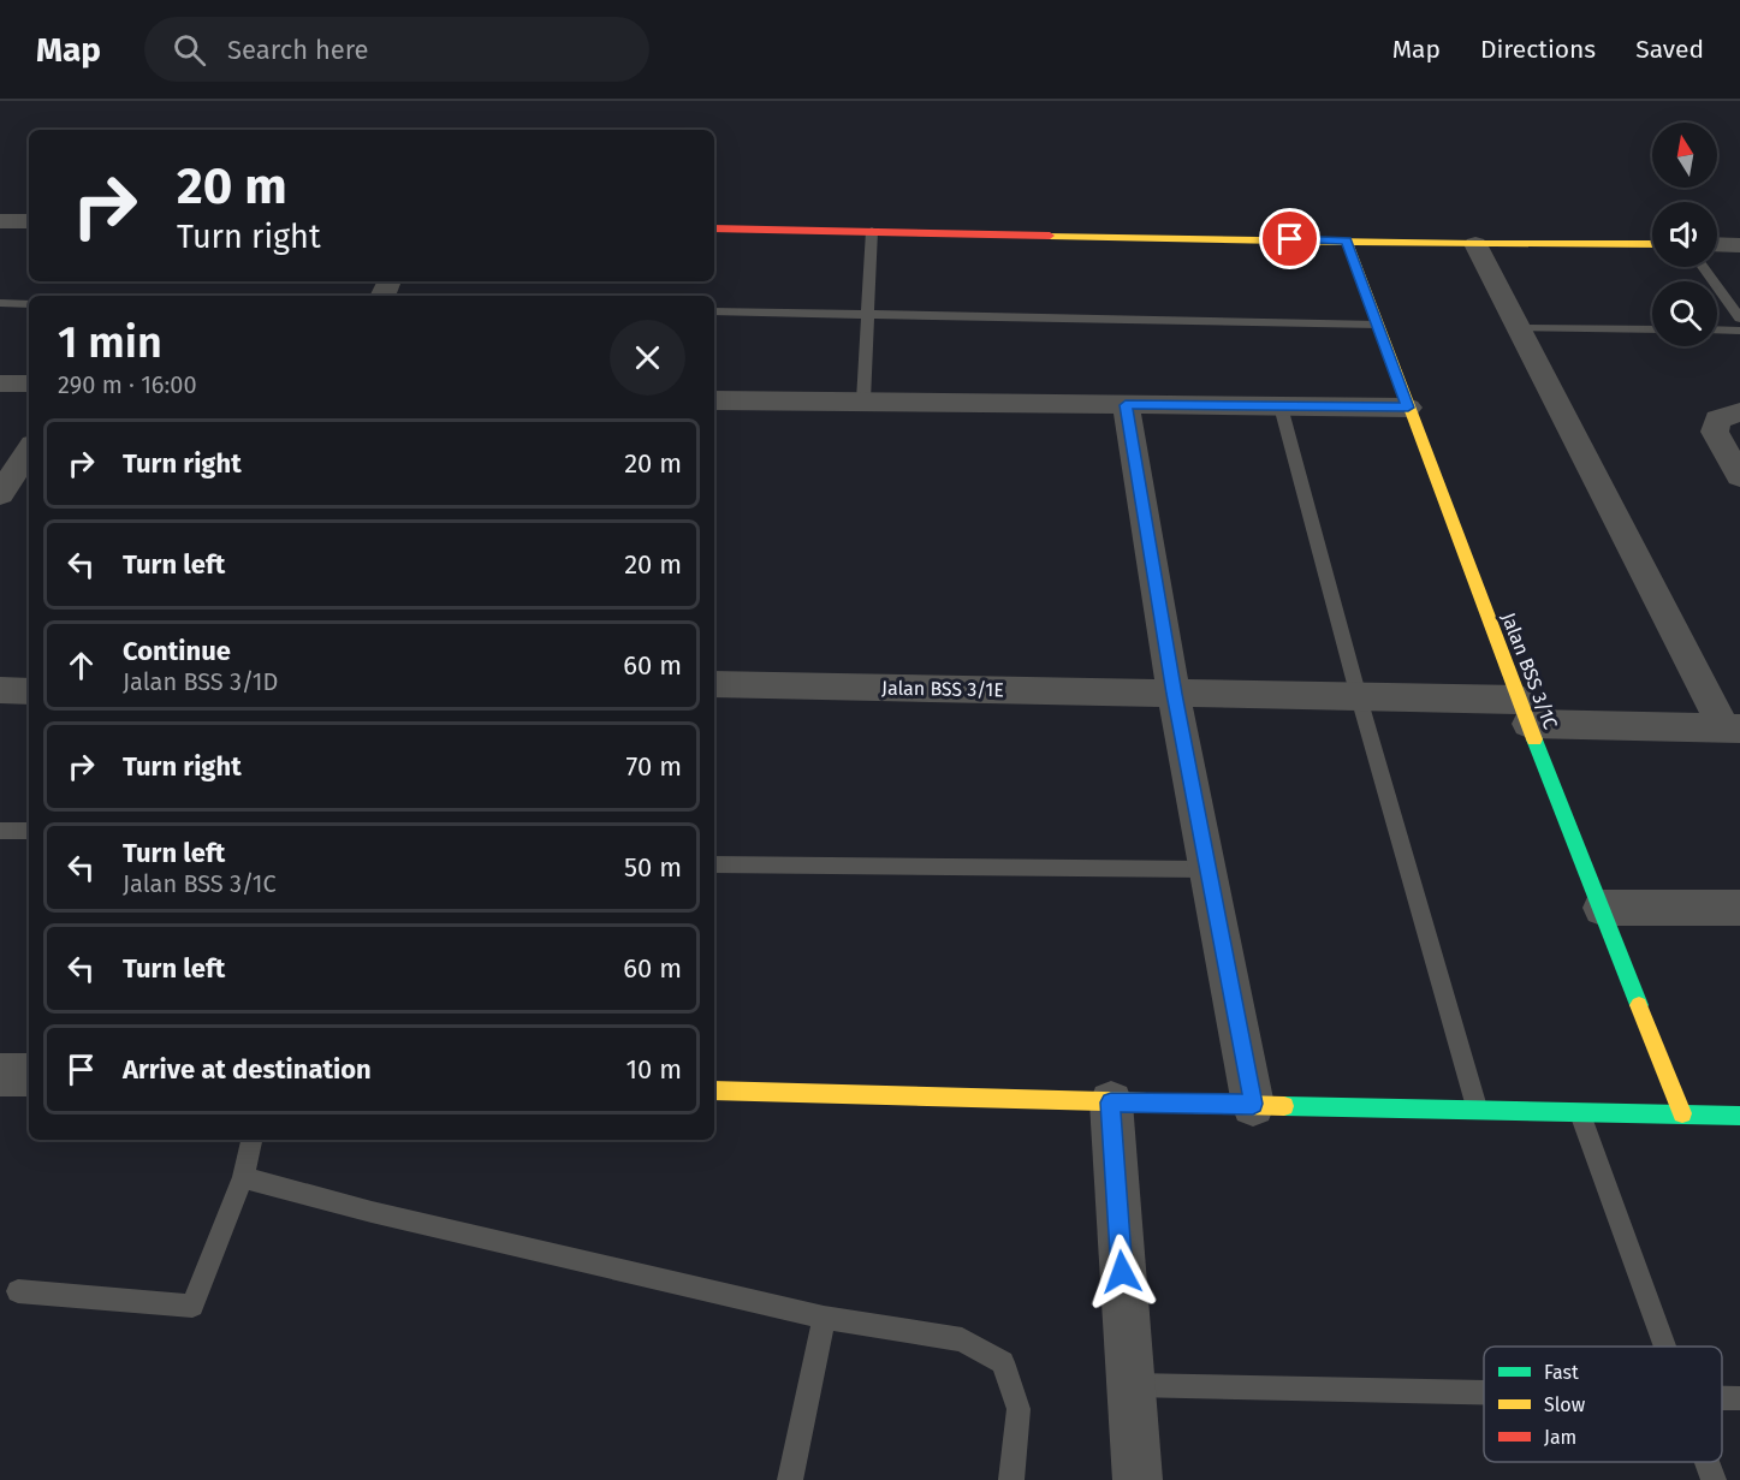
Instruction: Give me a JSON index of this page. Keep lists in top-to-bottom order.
{
  "streets": {
    "street": ["Jalan BSS 3/1C", "Jalan BSS 3/1E"]
  },
  "crossings": [
    ["Jalan BSS 3/1C", "Jalan BSS 3/1E"]
  ],
  "legend": ["Fast", "Slow", "Jam"],
  "north": "top",
  "page": {
    "header": "Map",
    "search": "Search here",
    "nav": ["Map", "Directions", "Saved"],
    "turn": ["20 m", "Turn right"],
    "heading": ["1 min", "290 m · 16:00"],
    "list": [
      {
        "name": "Turn right",
        "value": "20 m"
      },
      {
        "name": "Turn left",
        "value": "20 m"
      },
      {
        "name": "Continue",
        "note": "Jalan BSS 3/1D",
        "value": "60 m"
      },
      {
        "name": "Turn right",
        "value": "70 m"
      },
      {
        "name": "Turn left",
        "note": "Jalan BSS 3/1C",
        "value": "50 m"
      },
      {
        "name": "Turn left",
        "value": "60 m"
      },
      {
        "name": "Arrive at destination",
        "value": "10 m"
      }
    ]
  }
}
